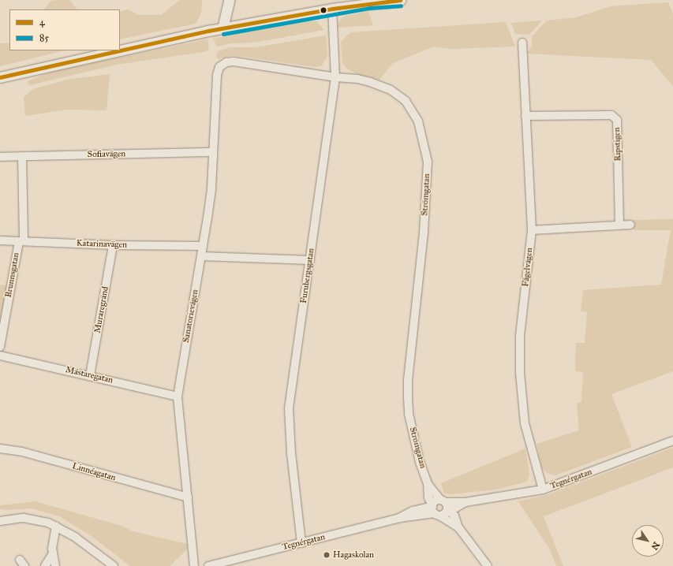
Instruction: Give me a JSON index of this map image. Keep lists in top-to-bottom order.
{
  "streets": {
    "street": [
      "Ripstigen",
      "Sofiavägen",
      "Strömgatan",
      "Katarinavägen",
      "Fågelvägen",
      "Brunnsgatan",
      "Furubergsgatan",
      "Muraregränd",
      "Sanatorievägen",
      "Mästaregatan",
      "Linnéagatan",
      "Tegnérgatan"
    ]
  },
  "crossings": [
    ["Ripstigen", "Fågelvägen"],
    ["Sofiavägen", "Brunnsgatan"],
    ["Sofiavägen", "Sanatorievägen"],
    ["Strömgatan", "Furubergsgatan"],
    ["Strömgatan", "Sanatorievägen"],
    ["Strömgatan", "Tegnérgatan"],
    ["Katarinavägen", "Brunnsgatan"],
    ["Katarinavägen", "Muraregränd"],
    ["Katarinavägen", "Sanatorievägen"],
    ["Fågelvägen", "Tegnérgatan"],
    ["Furubergsgatan", "Tegnérgatan"],
    ["Muraregränd", "Mästaregatan"],
    ["Sanatorievägen", "Mästaregatan"],
    ["Sanatorievägen", "Linnéagatan"]
  ],
  "places": ["Hagaskolan"],
  "lines": ["transit line 4", "transit line 85"],
  "legend": ["4", "85"],
  "north": "bottom right"
}
